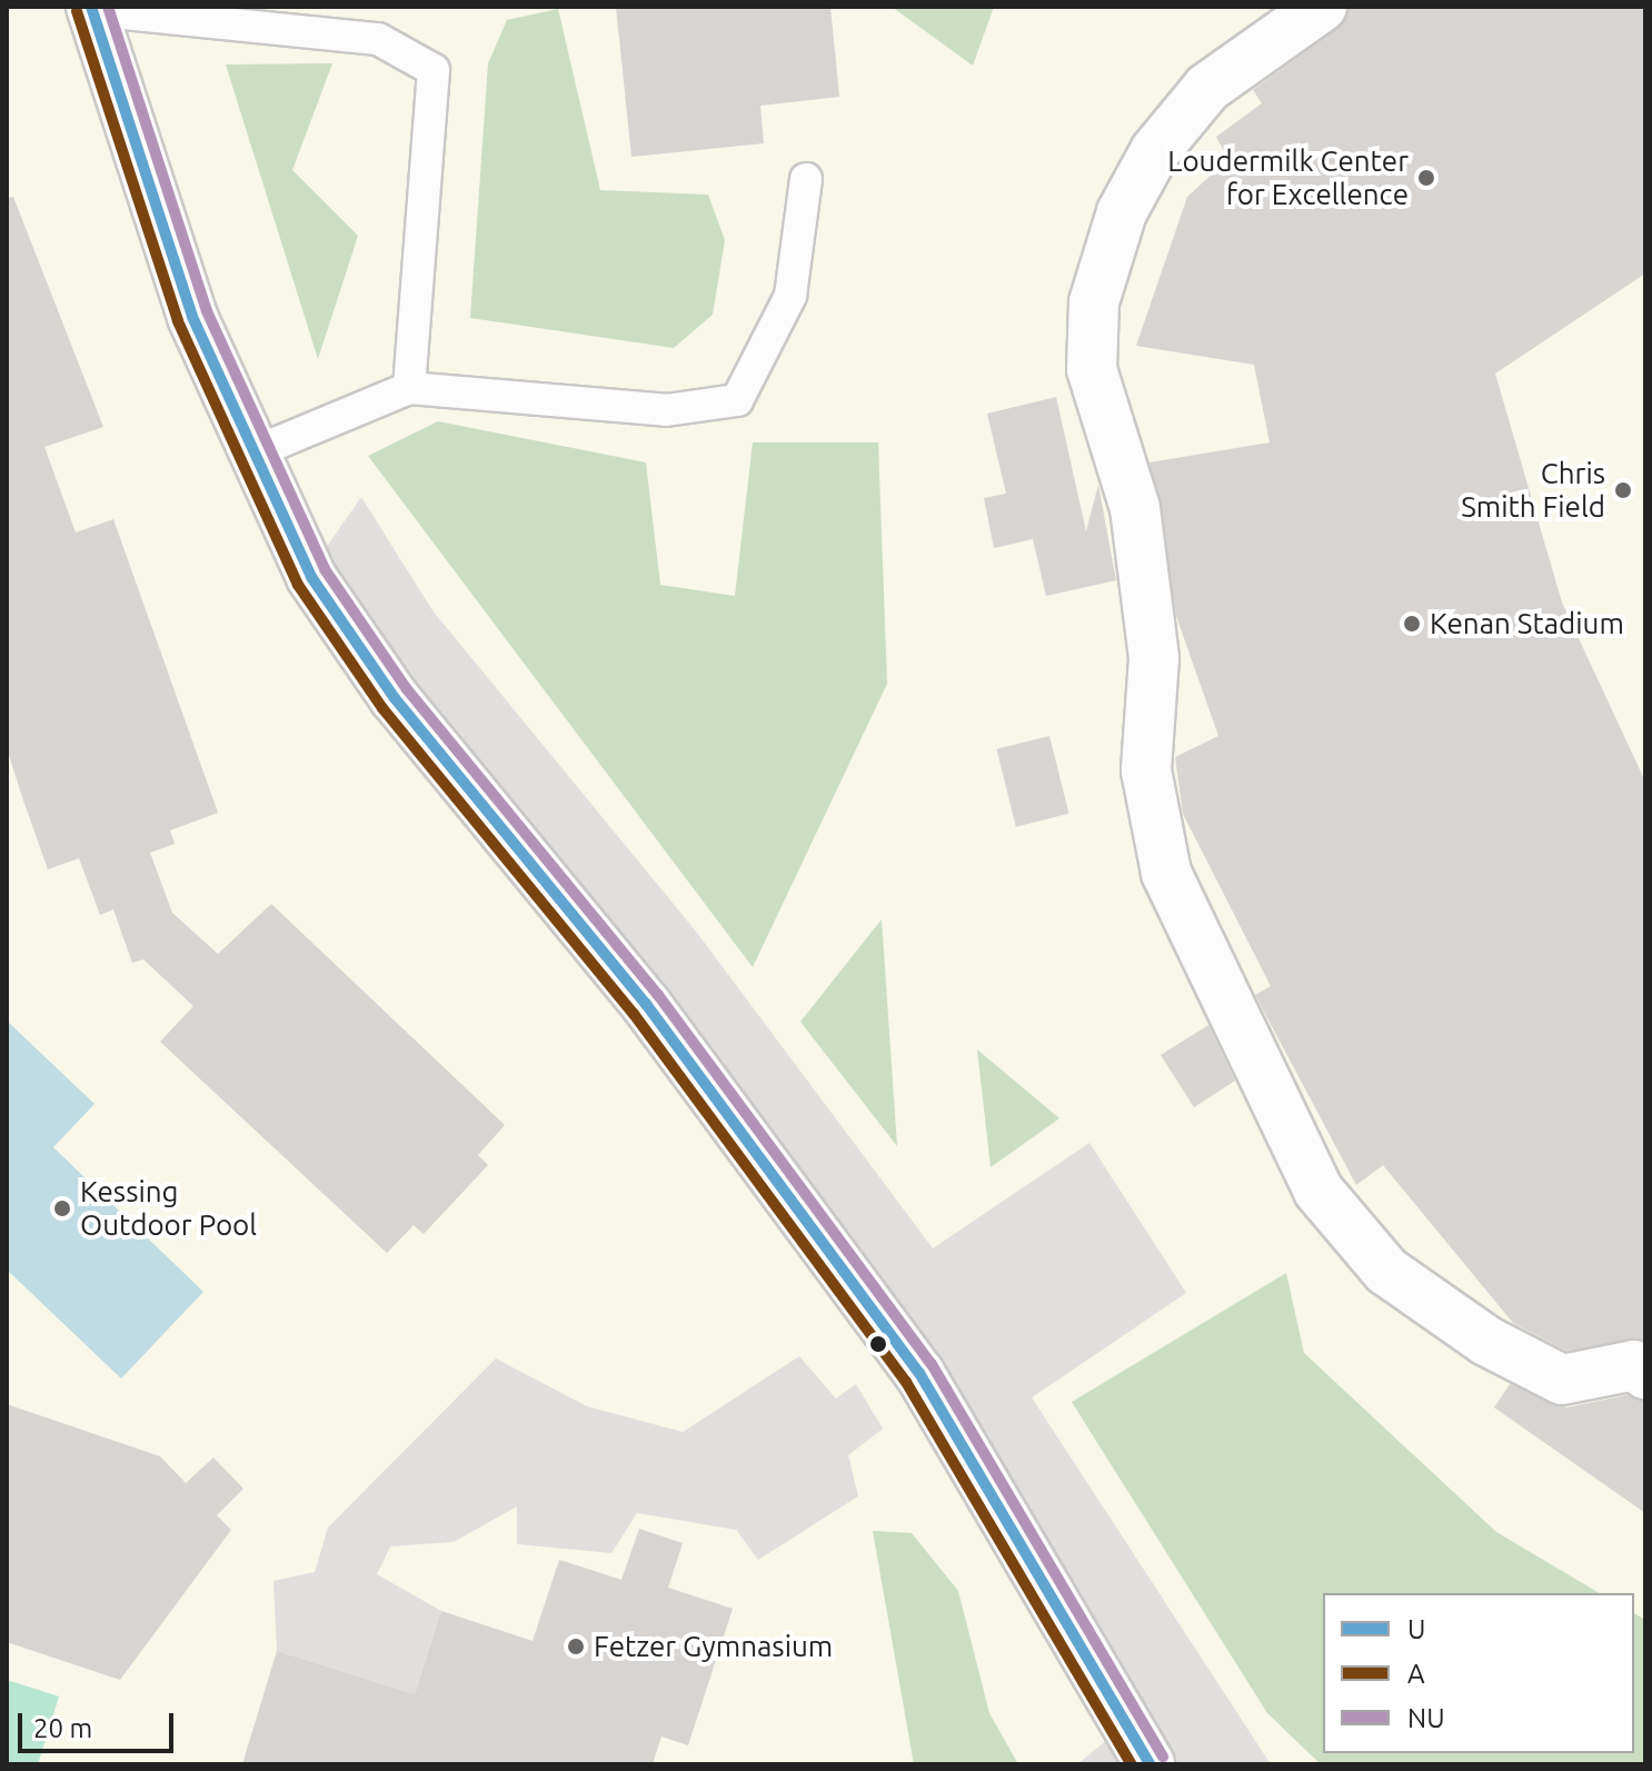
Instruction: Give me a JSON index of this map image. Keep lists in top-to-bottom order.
{
  "places": [
    "Loudermilk Center for Excellence",
    "Chris Smith Field",
    "Kenan Stadium",
    "Kessing Outdoor Pool",
    "Fetzer Gymnasium"
  ],
  "lines": ["transit line U", "transit line NU", "transit line A"],
  "legend": ["U", "A", "NU"],
  "scale_bar": "20 m"
}
